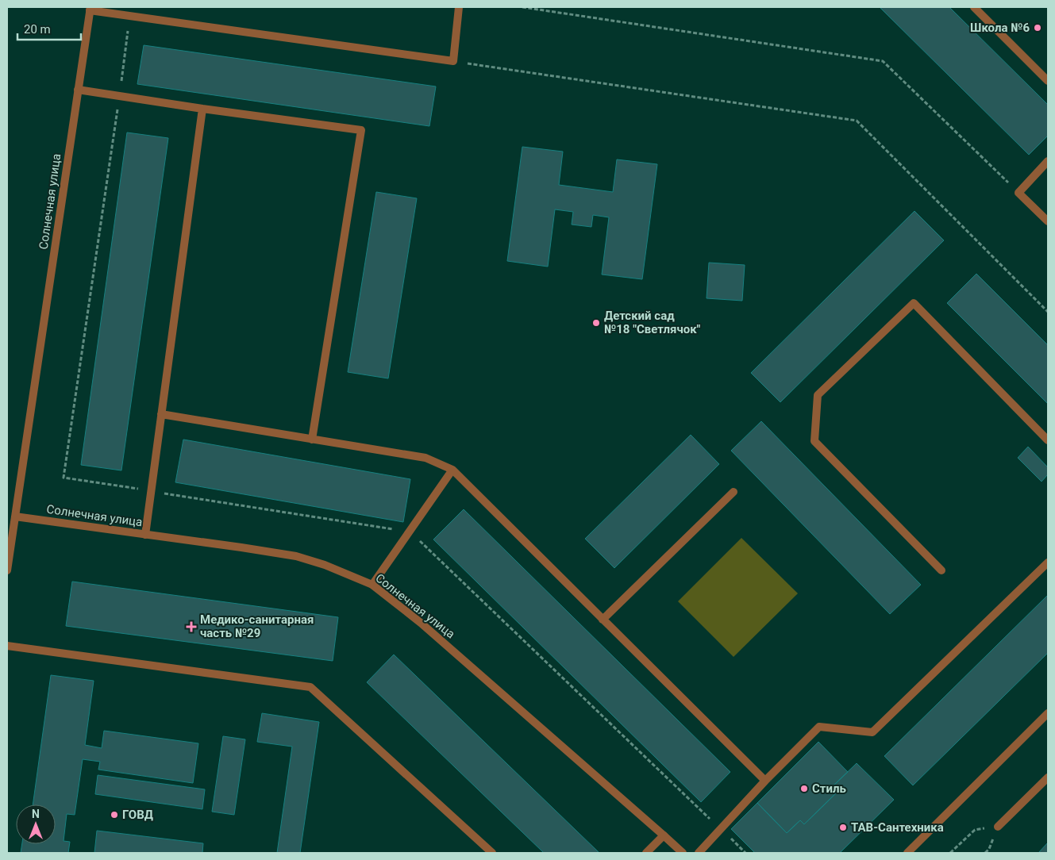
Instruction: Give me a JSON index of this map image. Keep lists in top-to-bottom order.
{
  "streets": {
    "street": ["Солнечная улица"]
  },
  "places": {
    "other": [
      "Школа №6",
      "Детский сад №18 \"Светлячок\"",
      "Стиль",
      "ГОВД",
      "ТАВ-Сантехника"
    ],
    "health": ["Медико-санитарная часть №29"]
  },
  "scale_bar": "20 m",
  "north": "top"
}
